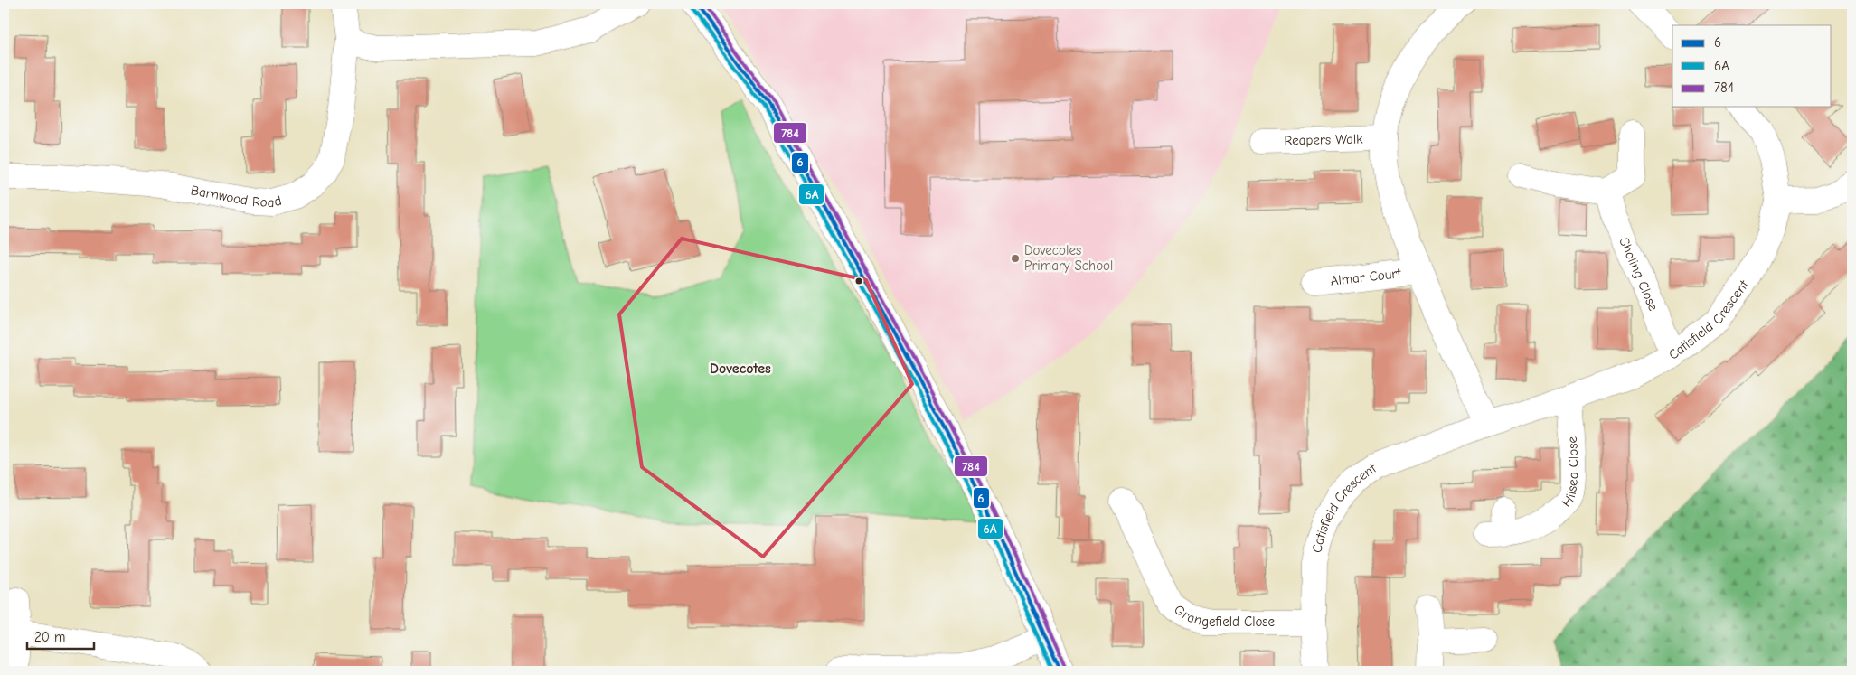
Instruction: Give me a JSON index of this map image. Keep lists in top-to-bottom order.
{
  "streets": {
    "street": [
      "Reapers Walk",
      "Barnwood Road",
      "Sholing Close",
      "Almar Court",
      "Catisfield Crescent",
      "Hilsea Close",
      "Grangefield Close"
    ]
  },
  "crossings": [
    ["Sholing Close", "Catisfield Crescent"],
    ["Catisfield Crescent", "Hilsea Close"],
    ["Catisfield Crescent", "Grangefield Close"]
  ],
  "districts": ["Dovecotes"],
  "places": ["Dovecotes Primary School"],
  "lines": ["transit line 6", "transit line 784", "transit line 6A"],
  "legend": ["6", "6A", "784"],
  "scale_bar": "20 m"
}
